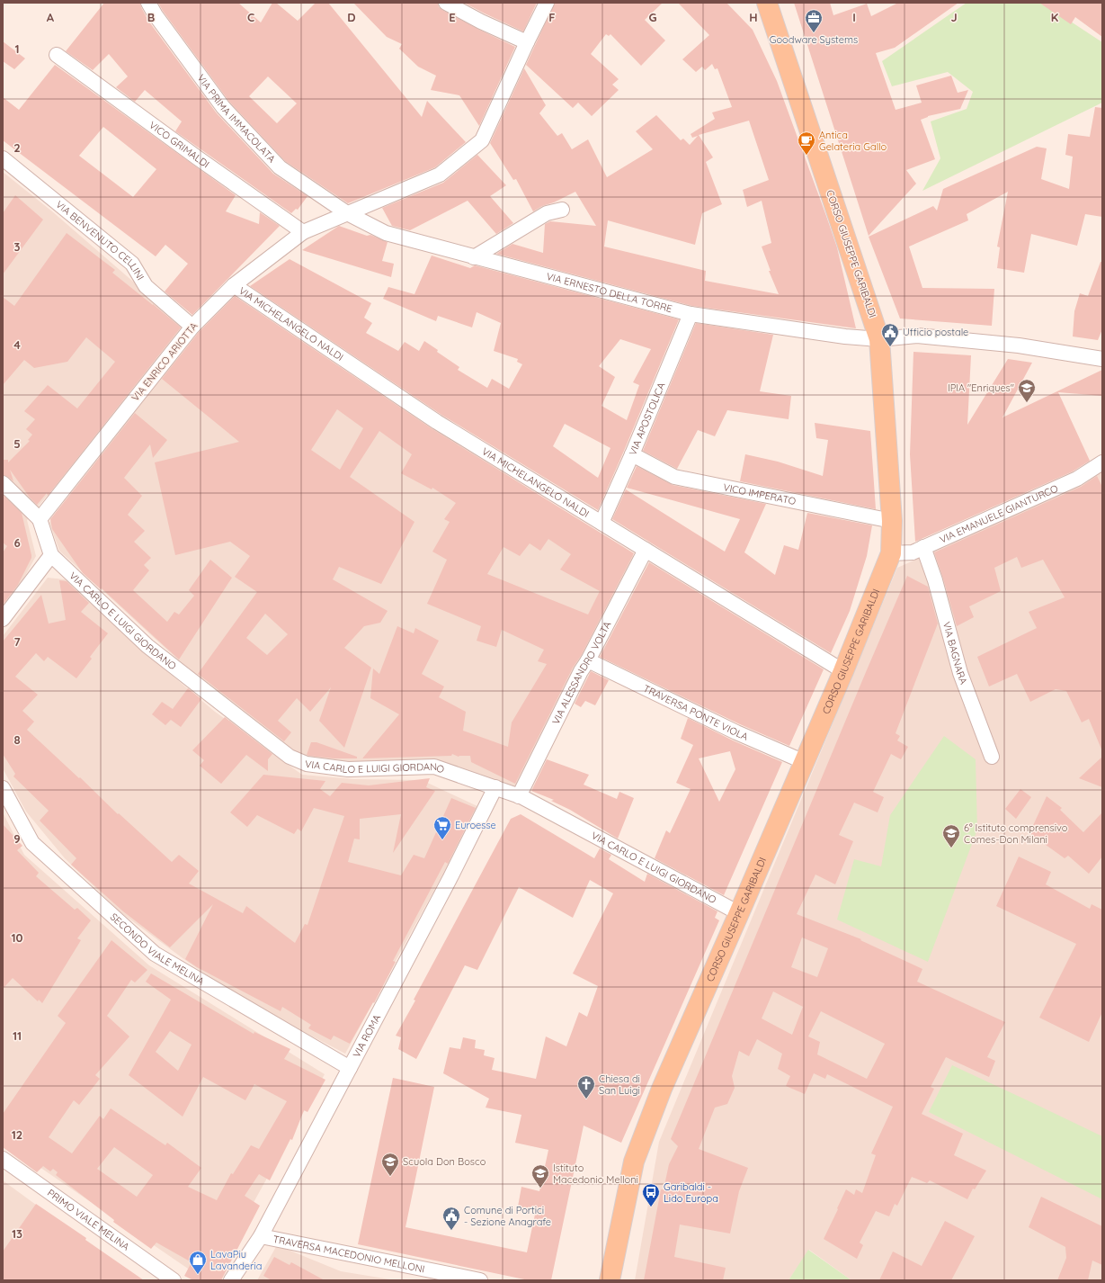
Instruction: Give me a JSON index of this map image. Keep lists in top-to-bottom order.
{
  "streets": {
    "main road": ["CORSO GIUSEPPE GARIBALDI"],
    "street": [
      "VIA PRIMA IMMACOLATA",
      "VICO GRIMALDI",
      "VIA BENVENUTO CELLINI",
      "VIA ERNESTO DELLA TORRE",
      "VIA MICHELANGELO NALDI",
      "VIA ENRICO ARIOTTA",
      "VIA APOSTOLICA",
      "VICO IMPERATO",
      "VIA EMANUELE GIANTURCO",
      "VIA CARLO E LUIGI GIORDANO",
      "VIA BAGNARA",
      "VIA ALESSANDRO VOLTA",
      "TRAVERSA PONTE VIOLA",
      "SECONDO VIALE MELINA",
      "VIA ROMA",
      "PRIMO VIALE MELINA",
      "TRAVERSA MACEDONIO MELLONI"
    ]
  },
  "crossings": [
    ["VIA PRIMA IMMACOLATA", "VIA ERNESTO DELLA TORRE"],
    ["VIA PRIMA IMMACOLATA", "VIA ENRICO ARIOTTA"],
    ["VICO GRIMALDI", "VIA ENRICO ARIOTTA"],
    ["VIA BENVENUTO CELLINI", "VIA ENRICO ARIOTTA"],
    ["CORSO GIUSEPPE GARIBALDI", "VIA ERNESTO DELLA TORRE"],
    ["CORSO GIUSEPPE GARIBALDI", "VIA MICHELANGELO NALDI"],
    ["CORSO GIUSEPPE GARIBALDI", "VICO IMPERATO"],
    ["CORSO GIUSEPPE GARIBALDI", "VIA EMANUELE GIANTURCO"],
    ["CORSO GIUSEPPE GARIBALDI", "VIA CARLO E LUIGI GIORDANO"],
    ["CORSO GIUSEPPE GARIBALDI", "TRAVERSA PONTE VIOLA"],
    ["VIA ERNESTO DELLA TORRE", "VIA ENRICO ARIOTTA"],
    ["VIA ERNESTO DELLA TORRE", "VIA APOSTOLICA"],
    ["VIA MICHELANGELO NALDI", "VIA ENRICO ARIOTTA"],
    ["VIA MICHELANGELO NALDI", "VIA APOSTOLICA"],
    ["VIA MICHELANGELO NALDI", "VIA ALESSANDRO VOLTA"],
    ["VIA APOSTOLICA", "VICO IMPERATO"],
    ["VIA EMANUELE GIANTURCO", "VIA BAGNARA"],
    ["VIA CARLO E LUIGI GIORDANO", "VIA ALESSANDRO VOLTA"],
    ["VIA CARLO E LUIGI GIORDANO", "VIA ROMA"],
    ["VIA ALESSANDRO VOLTA", "TRAVERSA PONTE VIOLA"],
    ["SECONDO VIALE MELINA", "VIA ROMA"],
    ["VIA ROMA", "TRAVERSA MACEDONIO MELLONI"]
  ],
  "places": {
    "office": ["Goodware Systems"],
    "cafe": ["Antica Gelateria Gallo"],
    "public building": ["Ufficio postale", "Comune di Portici - Sezione Anagrafe"],
    "school or university": [
      "IPIA \"Enriques\"",
      "6° Istituto comprensivo Comes-Don Milani",
      "Scuola Don Bosco",
      "Istituto Macedonio Melloni"
    ],
    "supermarket": ["Euroesse"],
    "church": ["Chiesa di San Luigi"],
    "bus stop": ["Garibaldi - Lido Europa"],
    "shop": ["LavaPiu Lavanderia"]
  },
  "grid": {
    "columns": [
      "A",
      "B",
      "C",
      "D",
      "E",
      "F",
      "G",
      "H",
      "I",
      "J",
      "K"
    ],
    "rows": [
      "1",
      "2",
      "3",
      "4",
      "5",
      "6",
      "7",
      "8",
      "9",
      "10",
      "11",
      "12",
      "13"
    ]
  }
}
